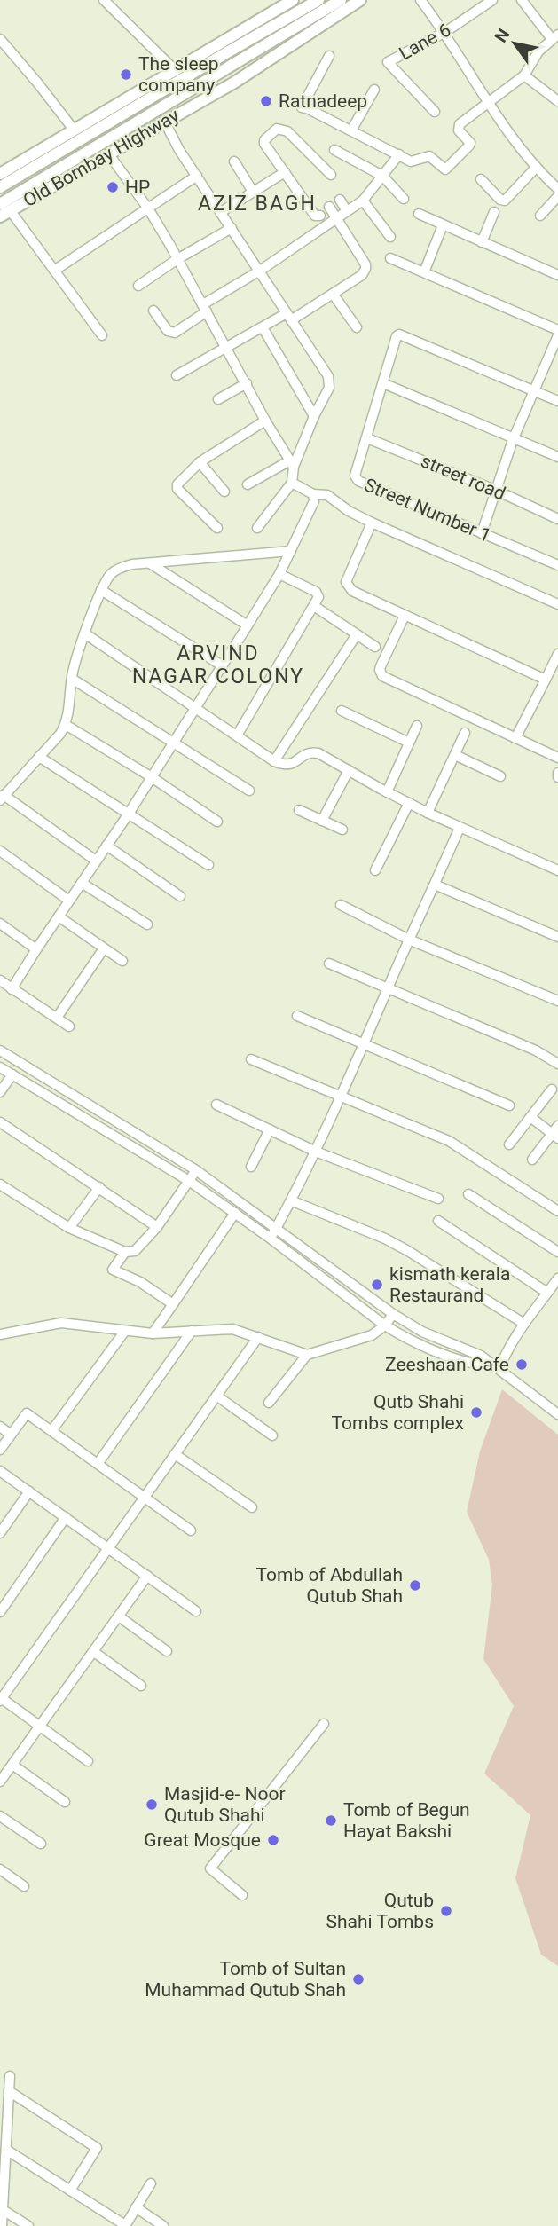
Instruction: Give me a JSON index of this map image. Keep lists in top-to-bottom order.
{
  "streets": {
    "main road": ["Old Bombay Highway"],
    "street": ["Lane 6", "street road", "Street Number 1"]
  },
  "crossings": [
    ["street road", "Street Number 1"]
  ],
  "districts": ["AZIZ BAGH", "ARVIND NAGAR COLONY"],
  "places": [
    "The sleep company",
    "Ratnadeep",
    "HP",
    "kismath kerala Restaurand",
    "Zeeshaan Cafe",
    "Qutb Shahi Tombs complex",
    "Tomb of Abdullah Qutub Shah",
    "Masjid-e- Noor Qutub Shahi",
    "Tomb of Begun Hayat Bakshi",
    "Great Mosque",
    "Qutub Shahi Tombs",
    "Tomb of Sultan Muhammad Qutub Shah"
  ],
  "north": "top left"
}
